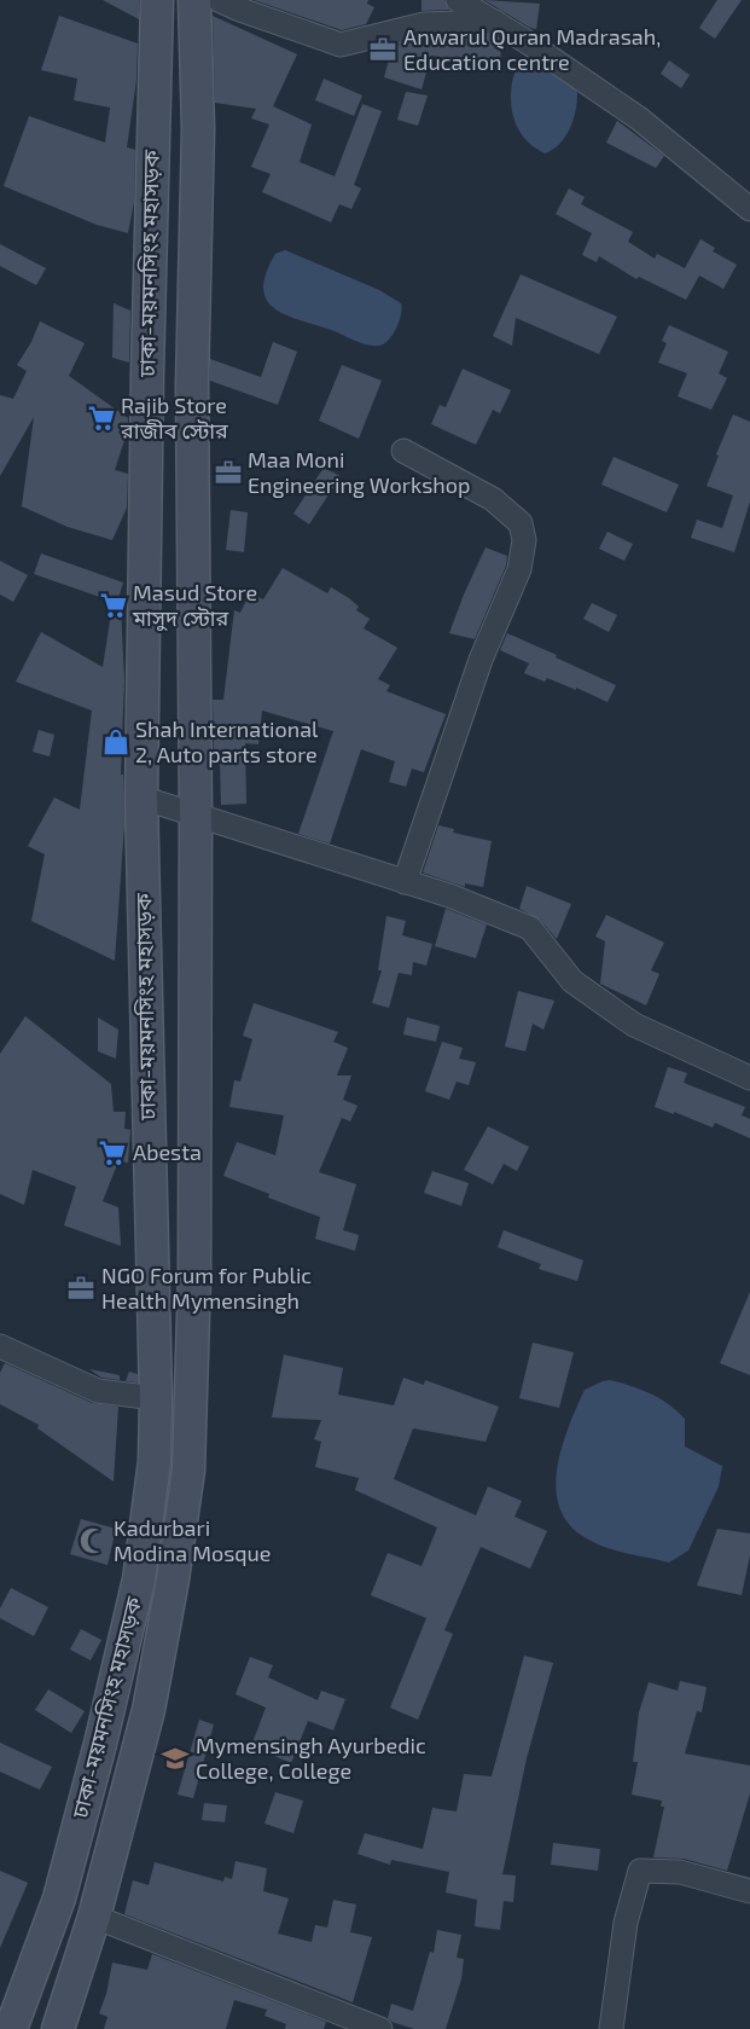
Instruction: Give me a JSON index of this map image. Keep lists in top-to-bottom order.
{
  "streets": {
    "main road": ["ঢাকা-ময়মনসিংহ মহাসড়ক"]
  },
  "places": {
    "office": ["Anwarul Quran Madrasah, Education centre", "Maa Moni Engineering Workshop", "NGO Forum for Public Health Mymensingh"],
    "supermarket": ["Rajib Store রাজীব স্টোর", "Masud Store মাসুদ স্টোর", "Abesta"],
    "shop": ["Shah International 2, Auto parts store"],
    "mosque": ["Kadurbari Modina Mosque"],
    "school or university": ["Mymensingh Ayurbedic College, College"]
  }
}
